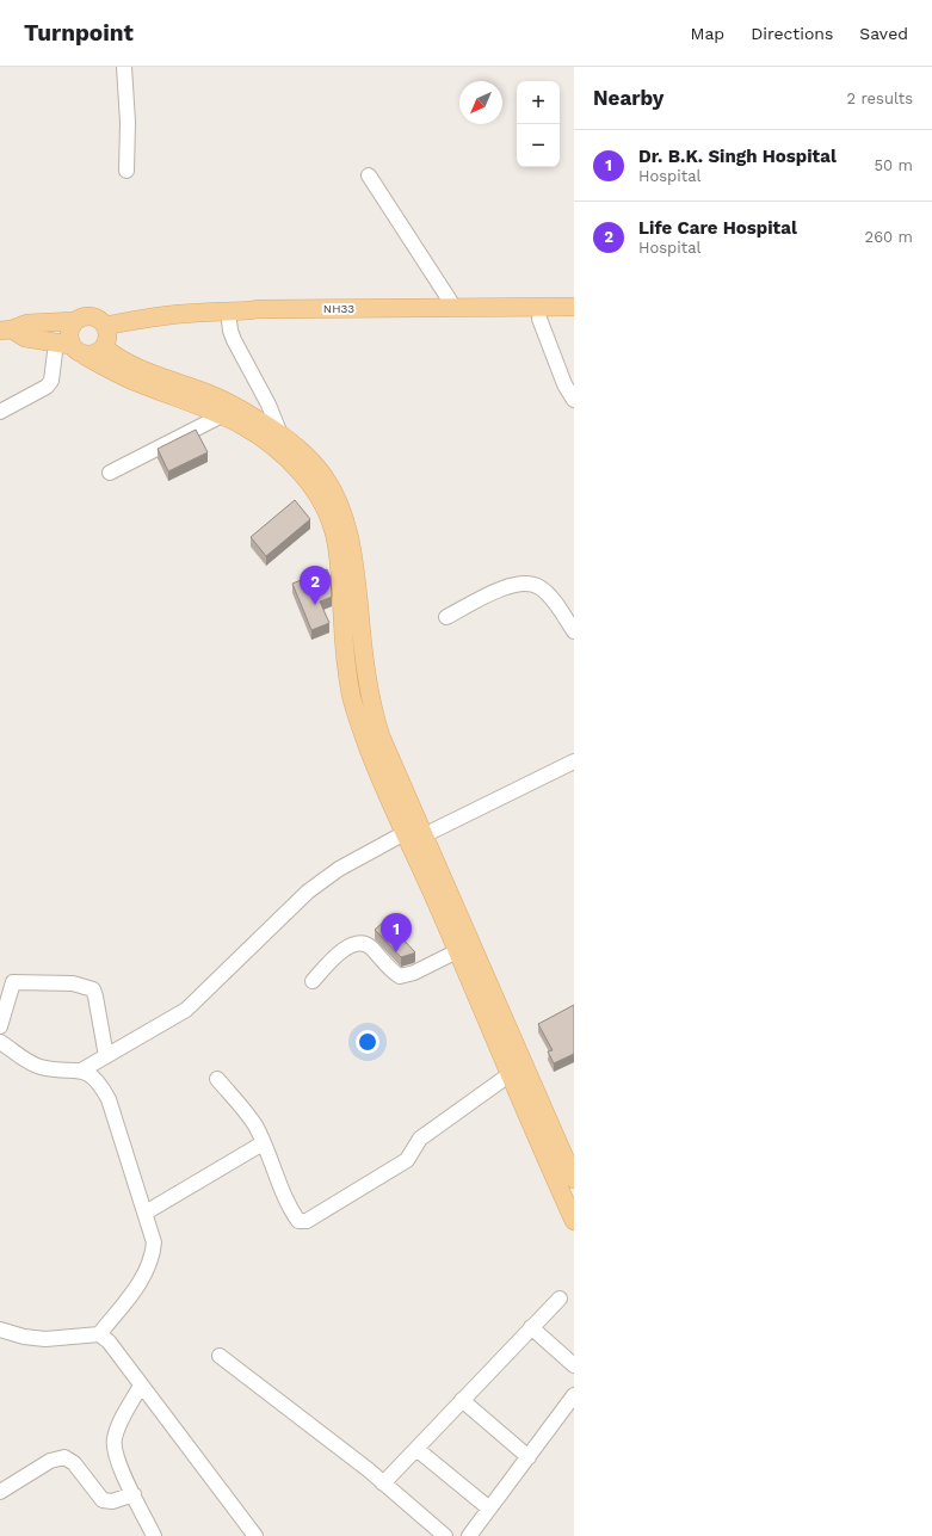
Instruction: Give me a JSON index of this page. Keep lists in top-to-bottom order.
{
  "streets": {
    "main road": ["NH33"]
  },
  "north": "bottom left",
  "page": {
    "header": "Turnpoint",
    "nav": ["Map", "Directions", "Saved"],
    "heading": ["Nearby", "2 results"],
    "map_buttons": ["+", "−"],
    "list": [
      {
        "mark": "1",
        "name": "Dr. B.K. Singh Hospital",
        "note": "Hospital",
        "value": "50 m"
      },
      {
        "mark": "2",
        "name": "Life Care Hospital",
        "note": "Hospital",
        "value": "260 m"
      }
    ],
    "pins": ["2", "1"]
  }
}
